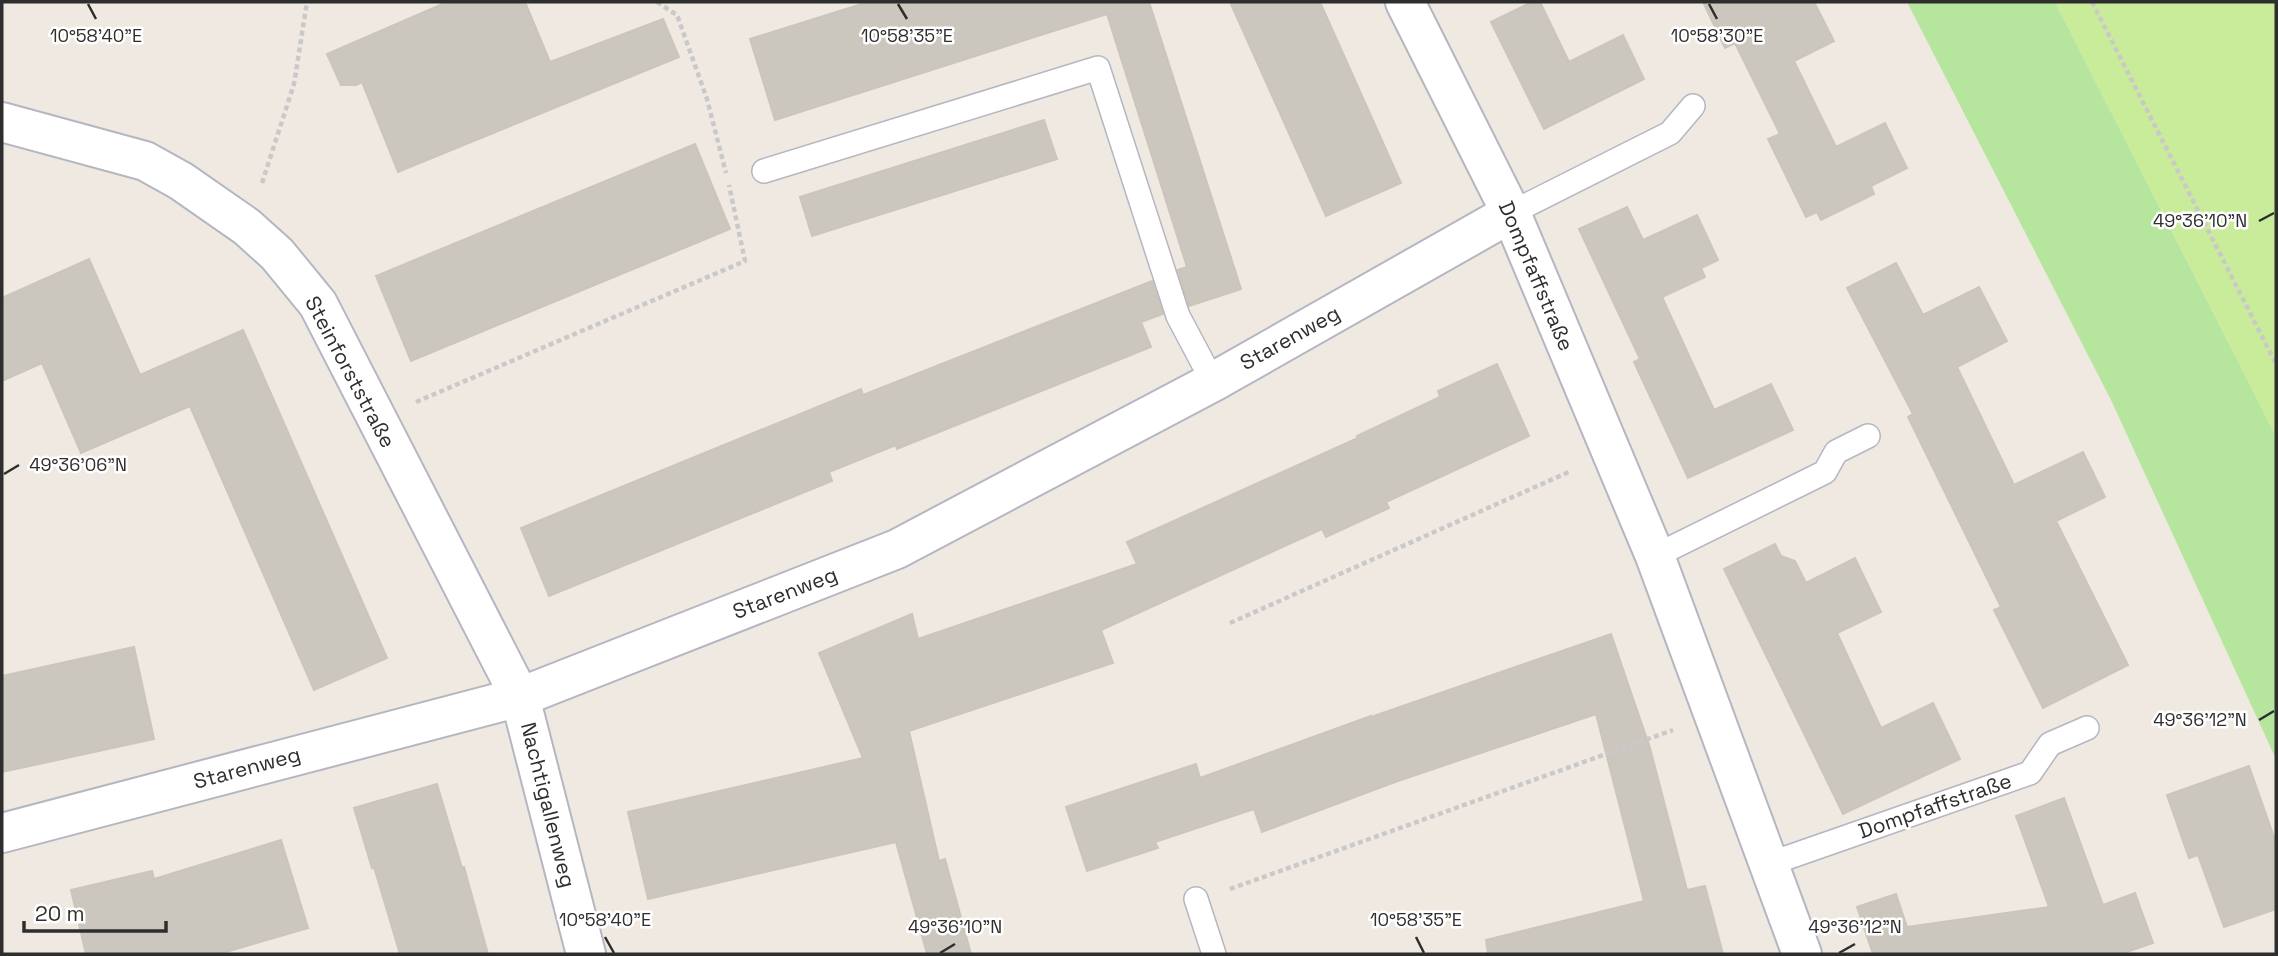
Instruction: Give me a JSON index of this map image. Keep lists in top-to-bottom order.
{
  "streets": {
    "street": [
      "Dompfaffstraße",
      "Starenweg",
      "Steinforststraße",
      "Nachtigallenweg"
    ]
  },
  "crossings": [
    ["Dompfaffstraße", "Starenweg"],
    ["Starenweg", "Steinforststraße"],
    ["Starenweg", "Nachtigallenweg"],
    ["Steinforststraße", "Nachtigallenweg"]
  ],
  "scale_bar": "20 m",
  "coordinates": [
    "10°58'40\"E",
    "10°58'35\"E",
    "10°58'30\"E",
    "49°36'10\"N",
    "49°36'06\"N",
    "49°36'12\"N"
  ]
}
